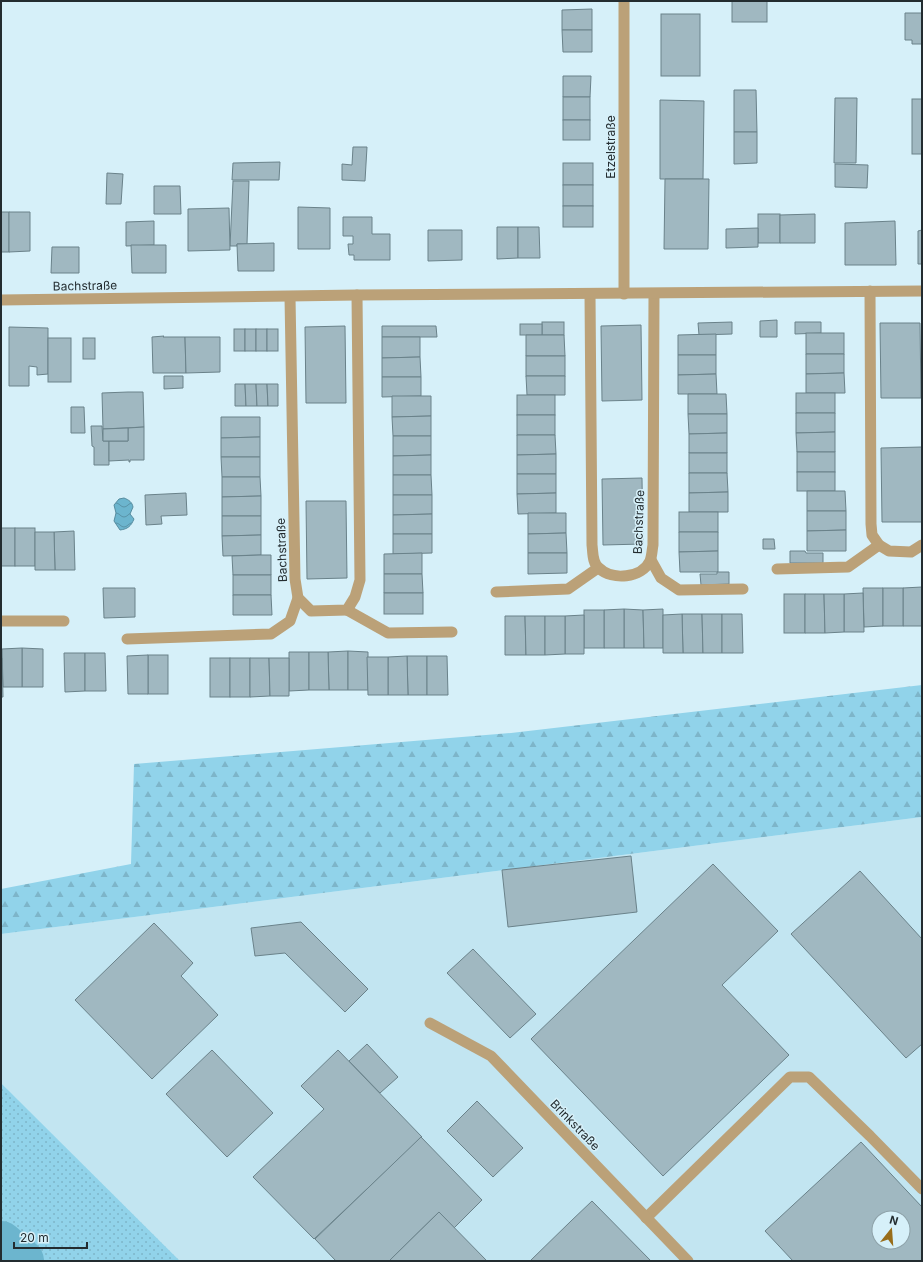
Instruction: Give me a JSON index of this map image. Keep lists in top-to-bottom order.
{
  "streets": {
    "street": ["Etzelstraße", "Bachstraße", "Brinkstraße"]
  },
  "crossings": [
    ["Etzelstraße", "Bachstraße"]
  ],
  "scale_bar": "20 m",
  "north": "top"
}
